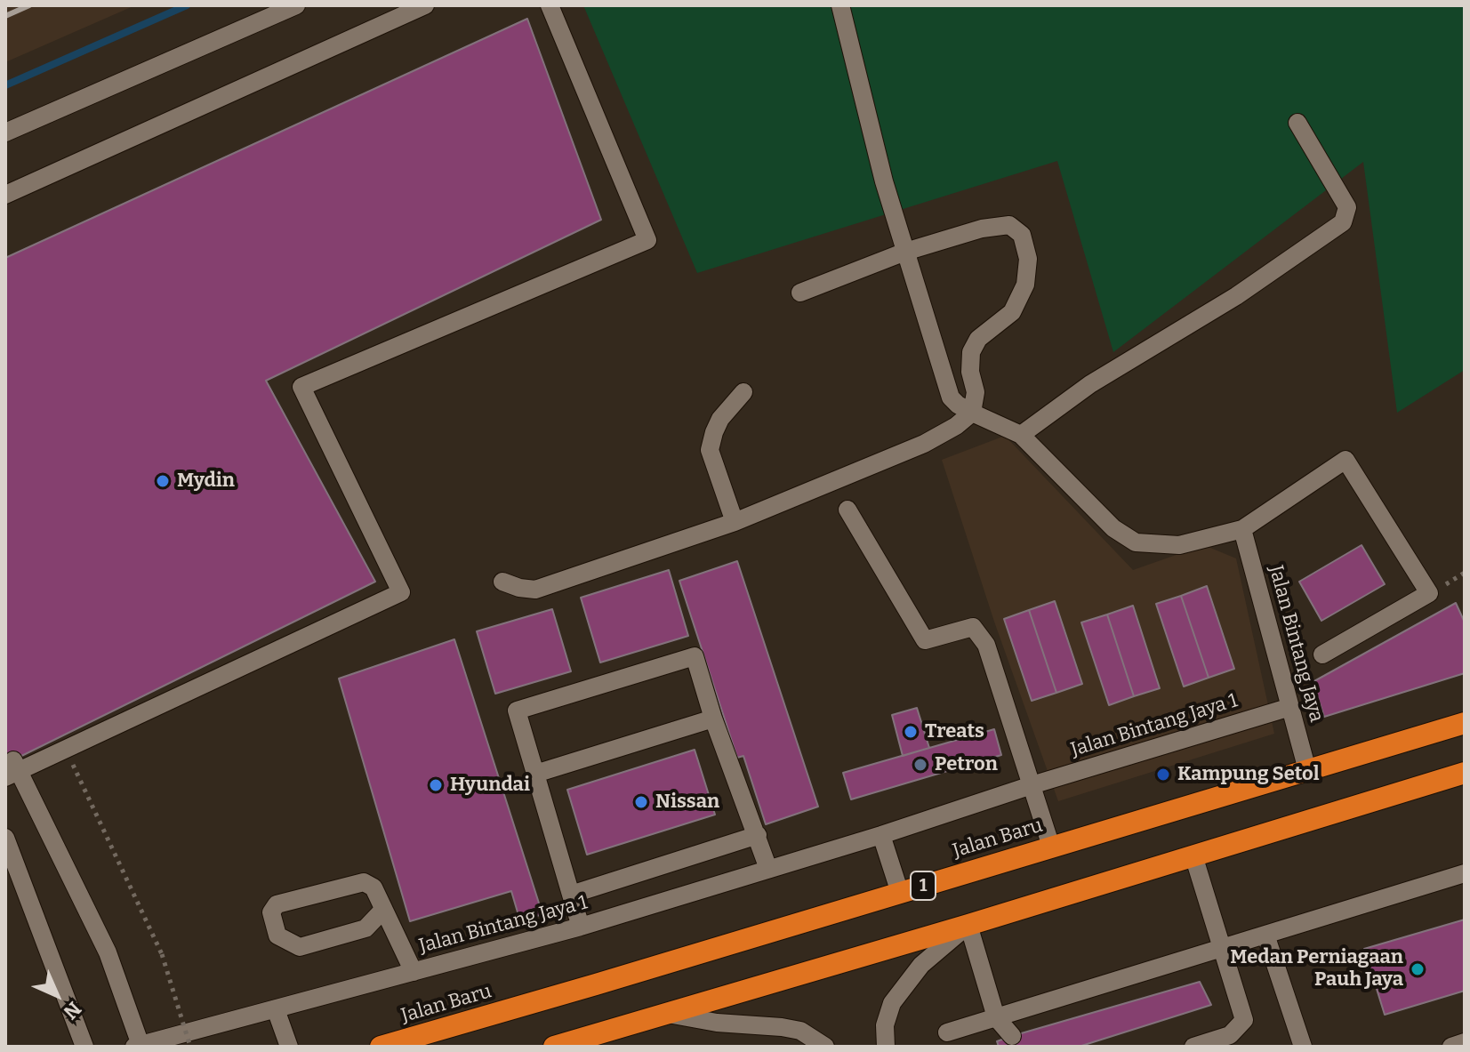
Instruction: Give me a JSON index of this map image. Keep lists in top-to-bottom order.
{
  "streets": {
    "highway": ["Jalan Baru", "1"],
    "street": ["Jalan Bintang Jaya", "Jalan Bintang Jaya 1"]
  },
  "crossings": [
    ["Jalan Bintang Jaya", "Jalan Bintang Jaya 1"],
    ["Jalan Bintang Jaya", "Jalan Baru"]
  ],
  "places": [
    "Mydin",
    "Treats",
    "Petron",
    "Kampung Setol",
    "Hyundai",
    "Nissan",
    "Medan Perniagaan Pauh Jaya"
  ],
  "north": "bottom right"
}
